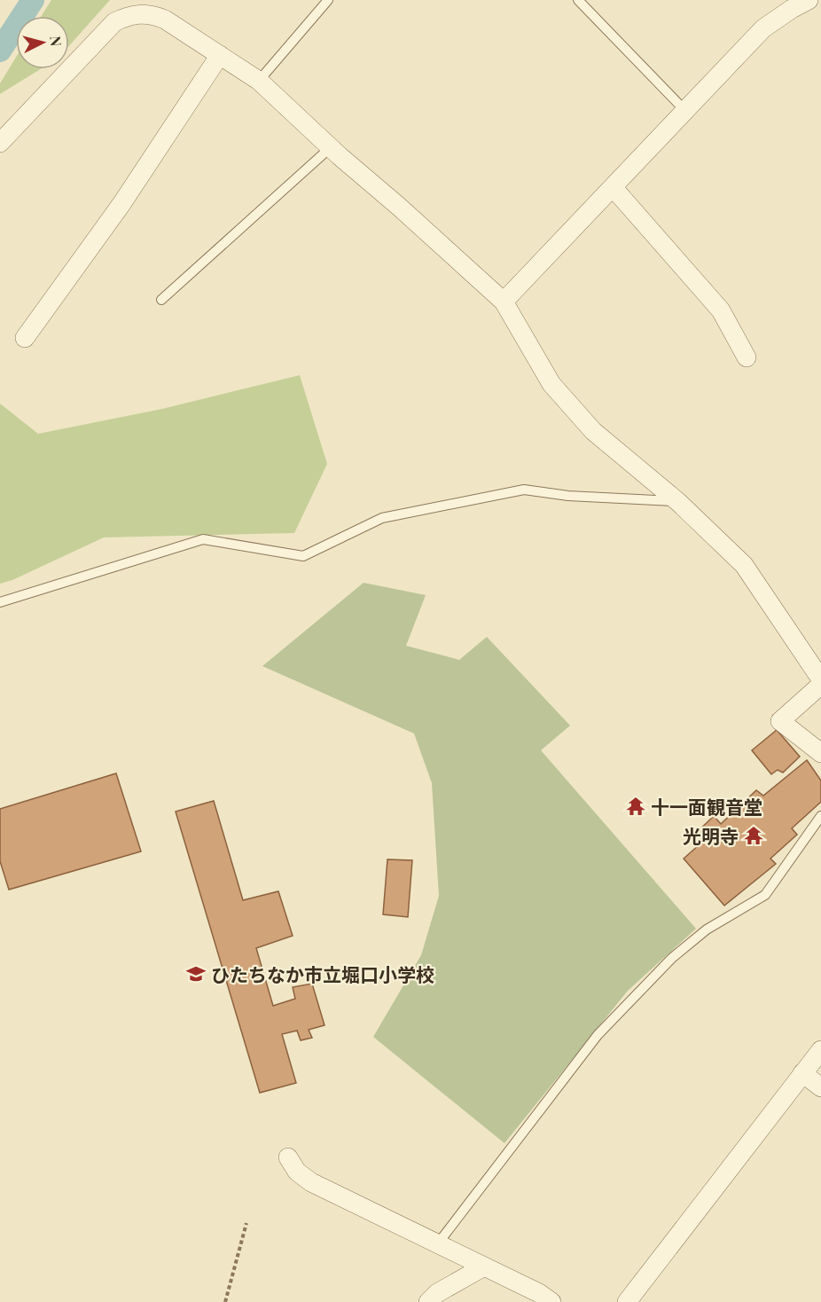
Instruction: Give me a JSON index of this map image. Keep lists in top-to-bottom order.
{
  "places": {
    "temple": ["十一面観音堂", "光明寺"],
    "school or university": ["ひたちなか市立堀口小学校"]
  },
  "north": "right"
}
